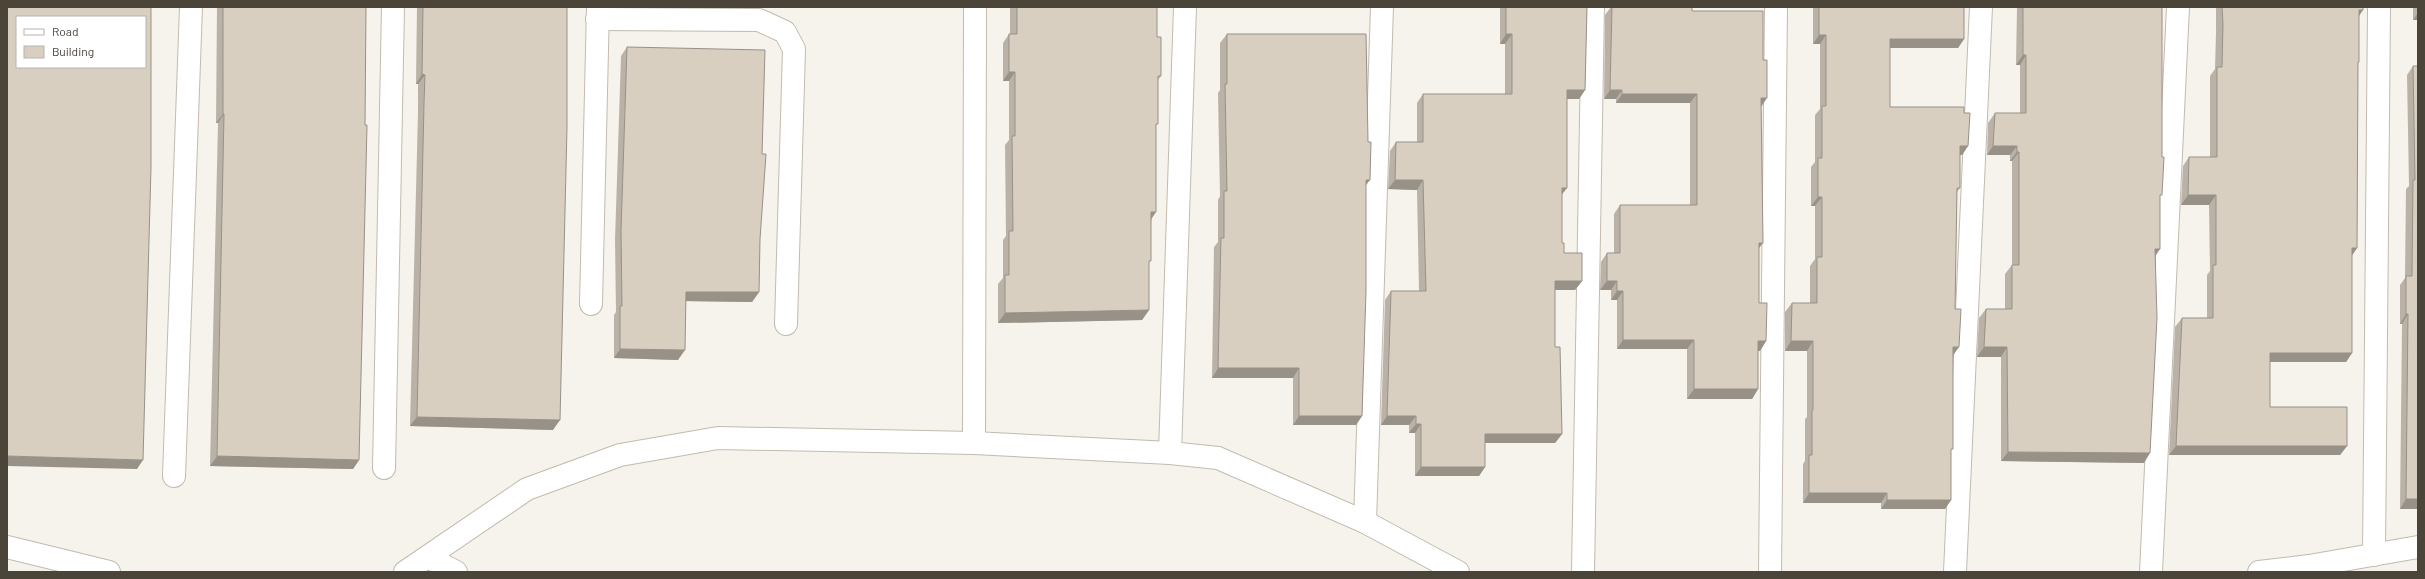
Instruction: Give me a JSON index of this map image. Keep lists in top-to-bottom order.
{
  "legend": ["Road", "Building"]
}
